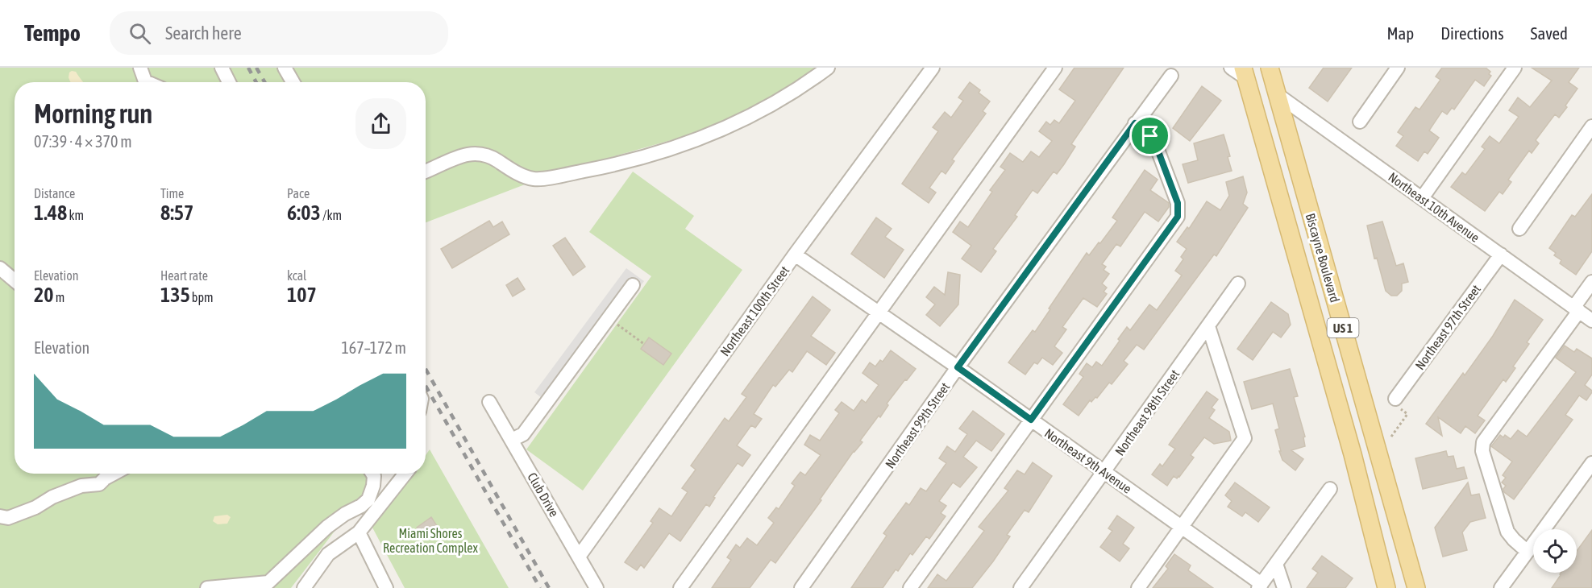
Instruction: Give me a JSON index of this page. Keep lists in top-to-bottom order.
{
  "streets": {
    "main road": ["Biscayne Boulevard", "US 1"],
    "street": [
      "Northeast 10th Avenue",
      "Northeast 100th Street",
      "Northeast 97th Street",
      "Northeast 98th Street",
      "Northeast 99th Street",
      "Northeast 9th Avenue",
      "Club Drive"
    ]
  },
  "crossings": [
    ["Northeast 10th Avenue", "Biscayne Boulevard"],
    ["Northeast 10th Avenue", "Northeast 97th Street"],
    ["Northeast 100th Street", "Northeast 9th Avenue"],
    ["Northeast 100th Street", "Club Drive"],
    ["Northeast 98th Street", "Northeast 9th Avenue"],
    ["Northeast 99th Street", "Northeast 9th Avenue"]
  ],
  "parks": ["Miami Shores Recreation Complex"],
  "page": {
    "header": "Tempo",
    "search": "Search here",
    "nav": ["Map", "Directions", "Saved"],
    "heading": ["Morning run", "07:39 · 4 × 370 m"],
    "stats": [
      ["Distance", "1.48 km"],
      ["Time", "8:57"],
      ["Pace", "6:03 /km"],
      ["Elevation", "20 m"],
      ["Heart rate", "135 bpm"],
      ["kcal", "107"]
    ],
    "chart": ["Elevation", "167–172 m"]
  }
}
